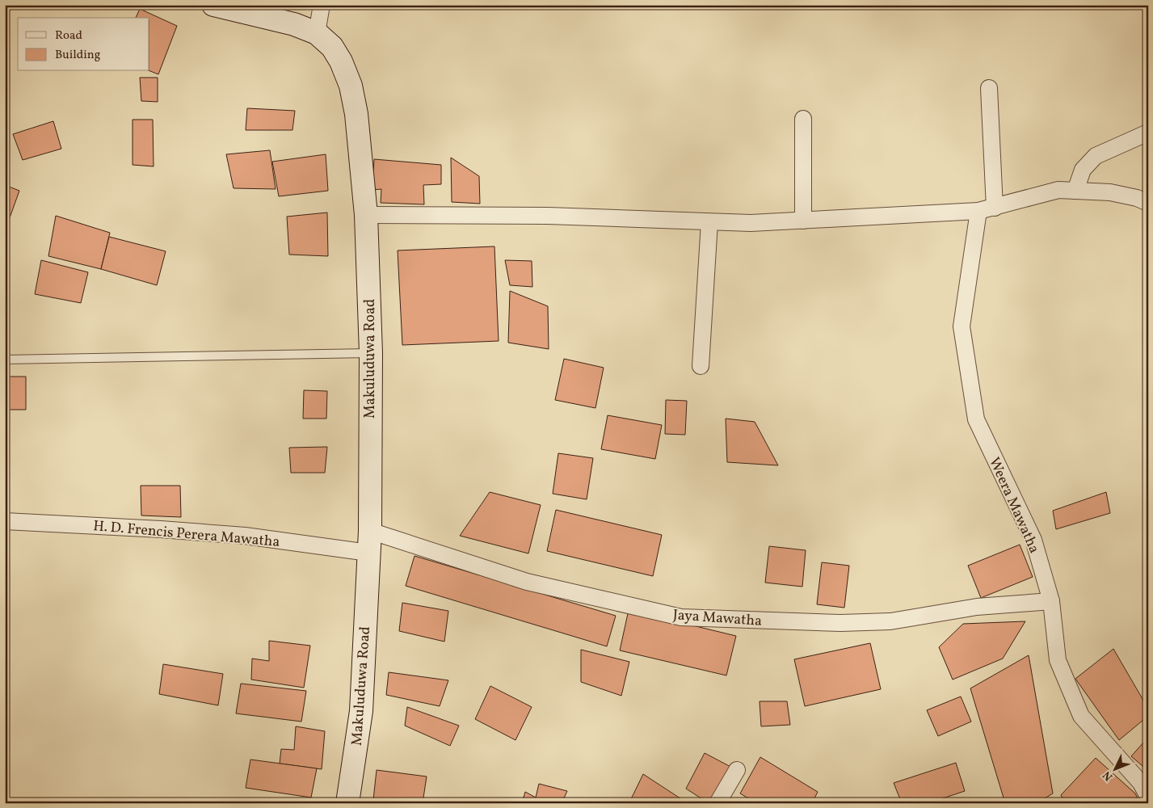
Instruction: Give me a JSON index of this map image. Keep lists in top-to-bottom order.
{
  "streets": {
    "street": [
      "Makuluduwa Road",
      "Weera Mawatha",
      "H. D. Frencis Perera Mawatha",
      "Jaya Mawatha"
    ]
  },
  "crossings": [
    ["Makuluduwa Road", "H. D. Frencis Perera Mawatha"],
    ["Makuluduwa Road", "Jaya Mawatha"],
    ["Weera Mawatha", "Jaya Mawatha"]
  ],
  "legend": ["Road", "Building"],
  "north": "bottom left"
}
